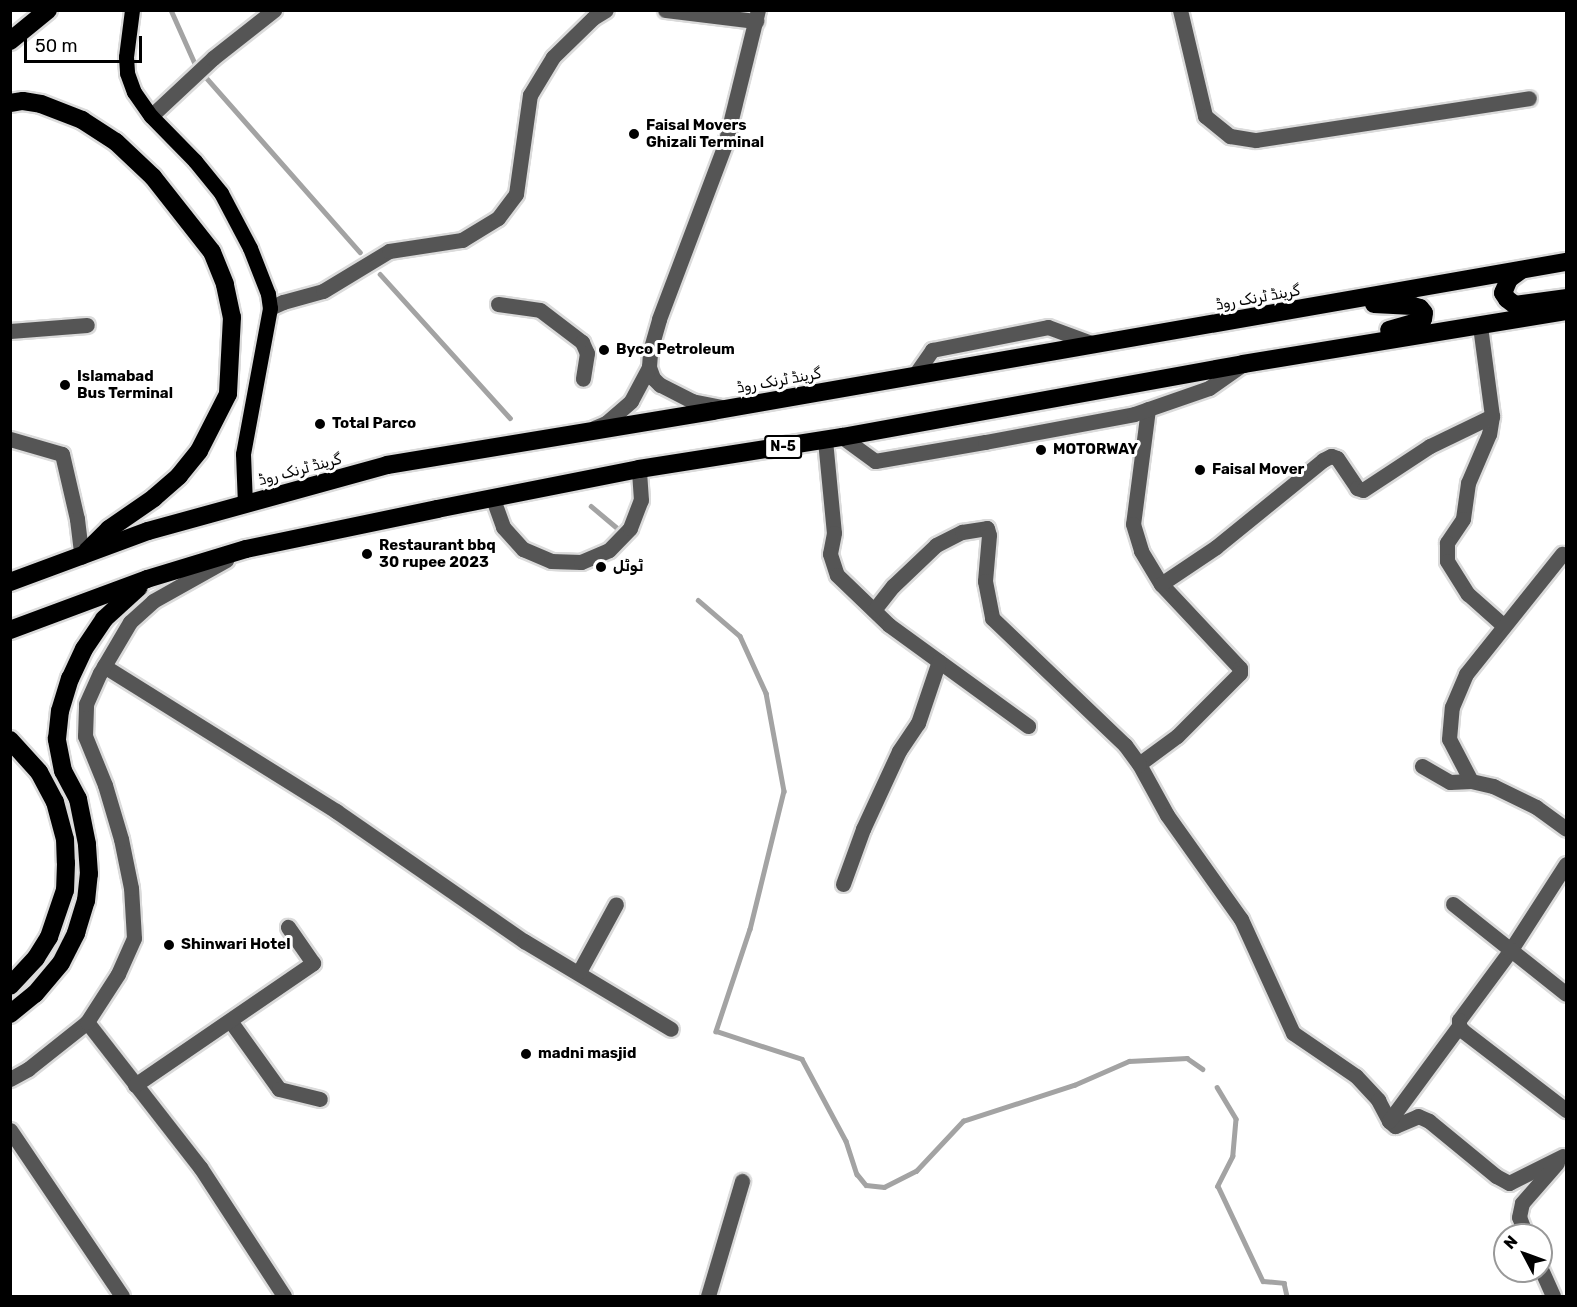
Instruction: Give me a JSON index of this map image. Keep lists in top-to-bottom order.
{
  "streets": {
    "highway": ["گرینڈ ٹرنک روڈ", "N-5"]
  },
  "places": [
    "Faisal Movers Ghizali Terminal",
    "Byco Petroleum",
    "Islamabad Bus Terminal",
    "Total Parco",
    "MOTORWAY",
    "Faisal Mover",
    "Restaurant bbq 30 rupee 2023",
    "ٹوٹل",
    "Shinwari Hotel",
    "madni masjid"
  ],
  "scale_bar": "50 m",
  "north": "top left"
}
